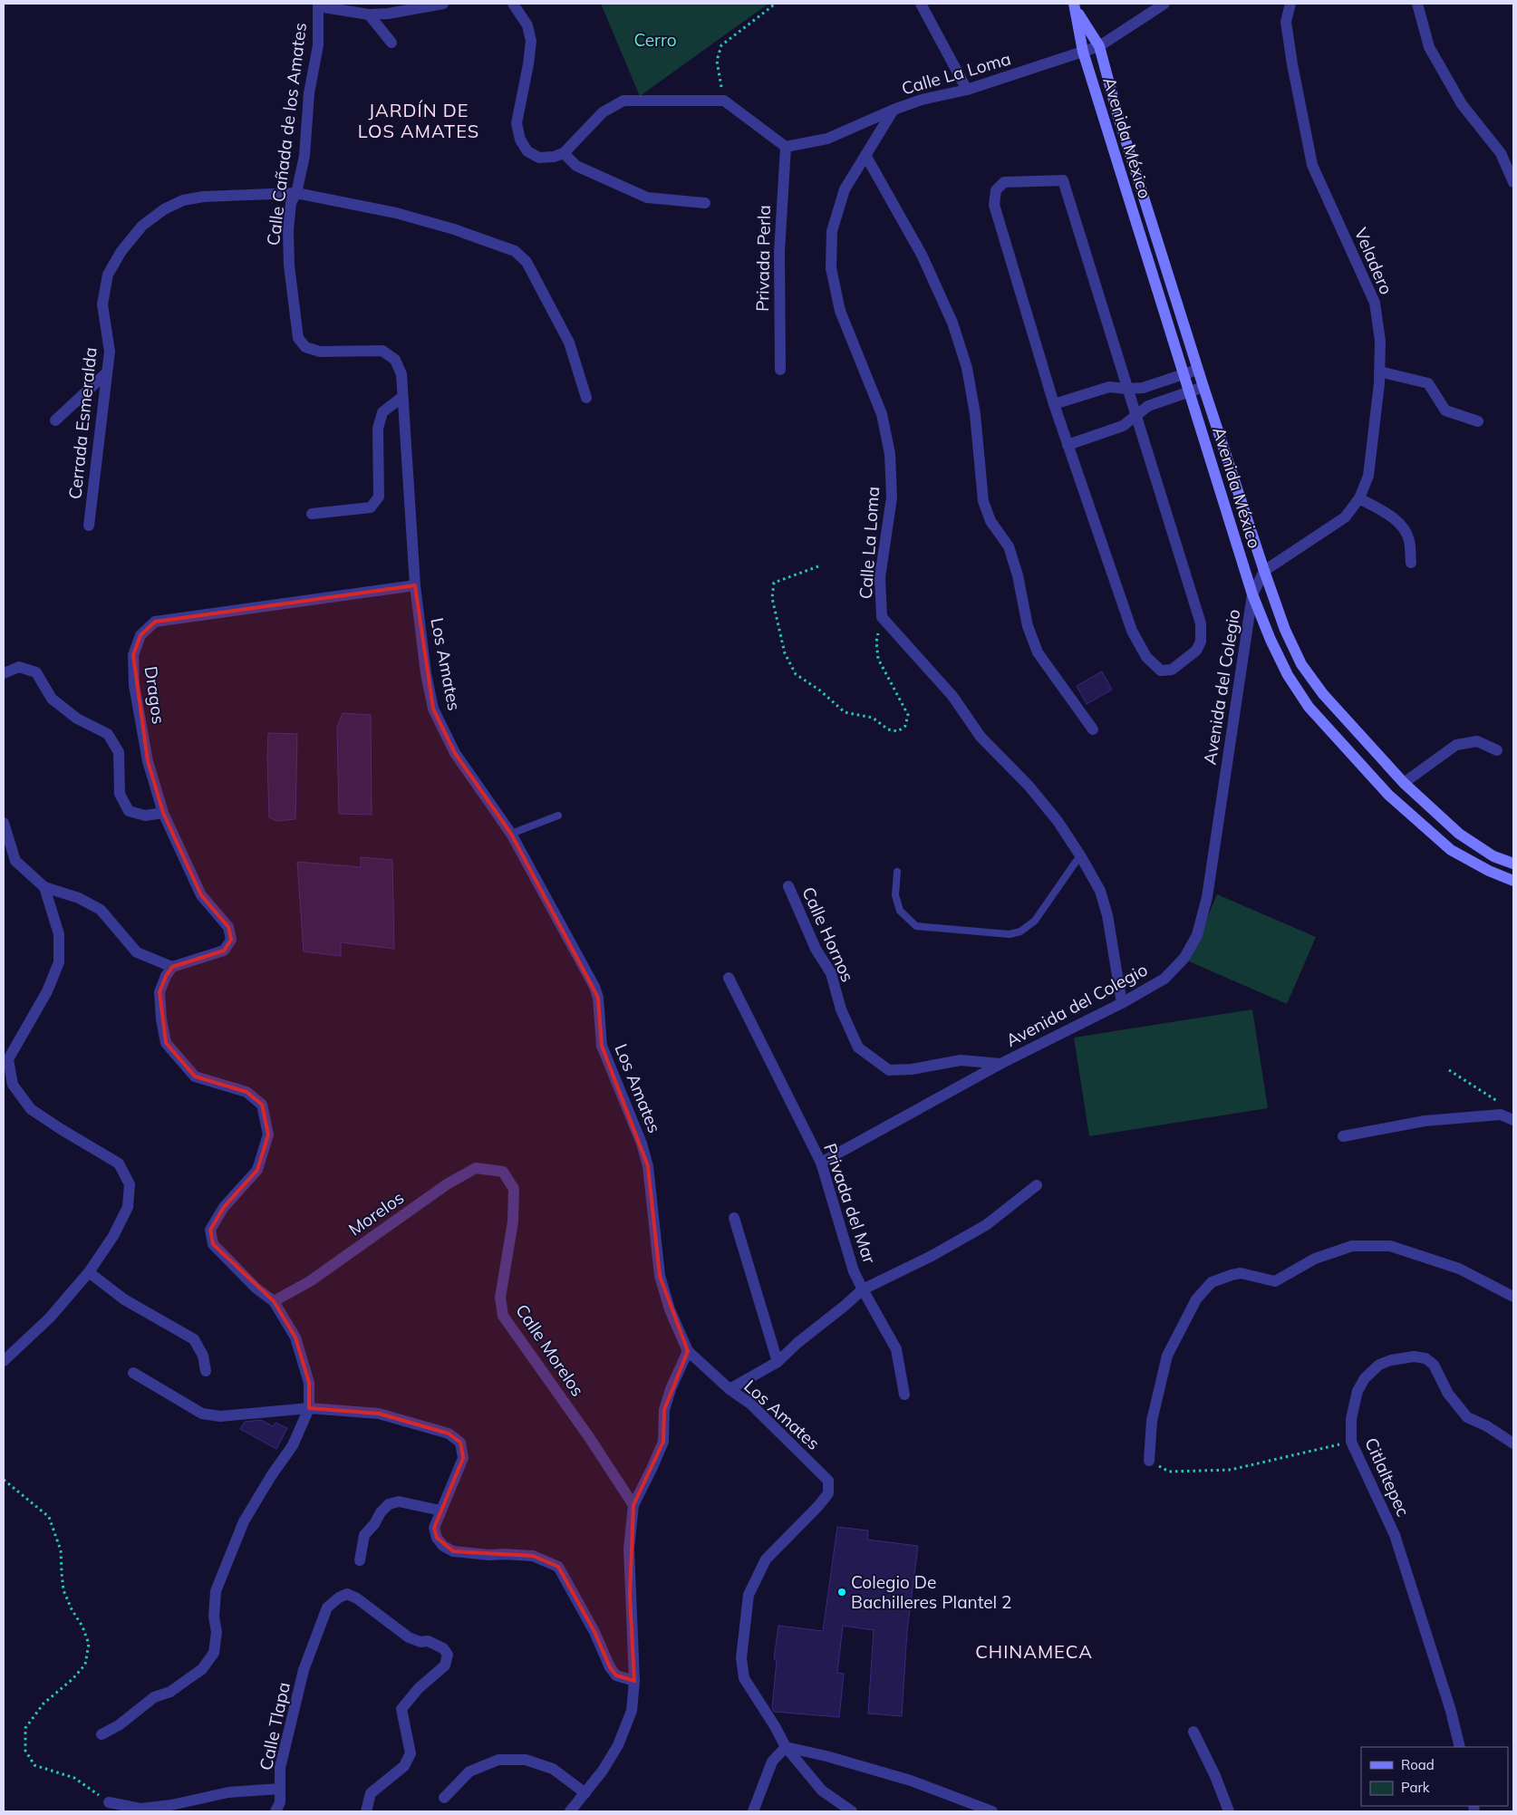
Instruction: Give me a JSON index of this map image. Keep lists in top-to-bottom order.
{
  "streets": {
    "main road": ["Avenida México"],
    "street": [
      "Calle La Loma",
      "Calle Cañada de los Amates",
      "Privada Perla",
      "Veladero",
      "Cerrada Esmeralda",
      "Los Amates",
      "Avenida del Colegio",
      "Dragos",
      "Calle Hornos",
      "Privada del Mar",
      "Morelos",
      "Calle Morelos",
      "Citlaltepec",
      "Calle Tlapa"
    ]
  },
  "crossings": [
    ["Calle La Loma", "Avenida México"],
    ["Calle La Loma", "Avenida del Colegio"],
    ["Calle Cañada de los Amates", "Cerrada Esmeralda"],
    ["Calle Cañada de los Amates", "Los Amates"],
    ["Avenida México", "Veladero"],
    ["Avenida México", "Avenida del Colegio"],
    ["Veladero", "Avenida del Colegio"],
    ["Los Amates", "Dragos"],
    ["Avenida del Colegio", "Calle Hornos"],
    ["Avenida del Colegio", "Privada del Mar"],
    ["Morelos", "Calle Morelos"]
  ],
  "districts": ["JARDÍN DE LOS AMATES", "CHINAMECA"],
  "parks": ["Cerro"],
  "places": ["Colegio De Bachilleres Plantel 2"],
  "legend": ["Road", "Park"]
}
